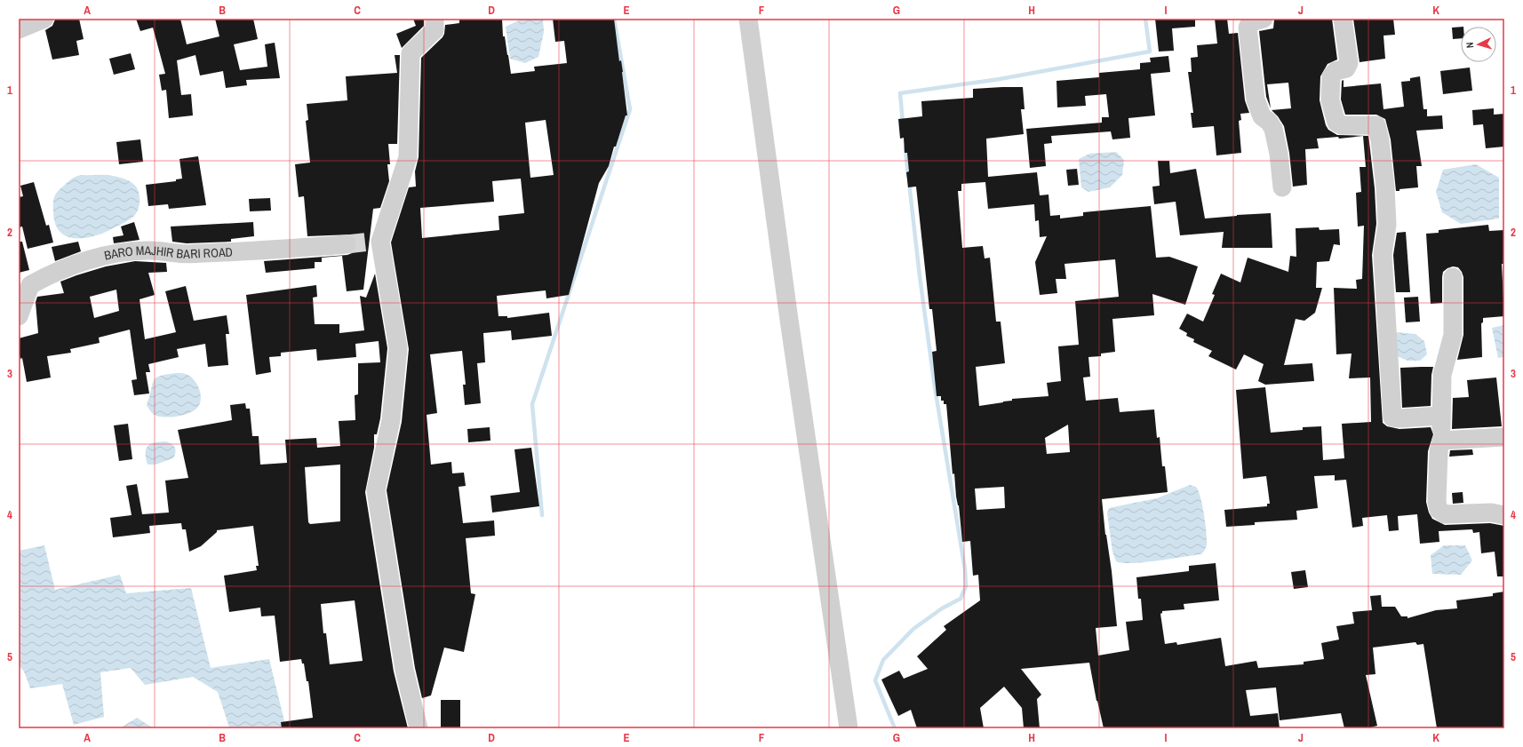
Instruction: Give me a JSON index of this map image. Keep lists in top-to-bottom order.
{
  "streets": {
    "street": ["BARO MAJHIR BARI ROAD"]
  },
  "north": "left",
  "grid": {
    "columns": [
      "A",
      "B",
      "C",
      "D",
      "E",
      "F",
      "G",
      "H",
      "I",
      "J",
      "K"
    ],
    "rows": [
      "1",
      "2",
      "3",
      "4",
      "5"
    ]
  }
}
